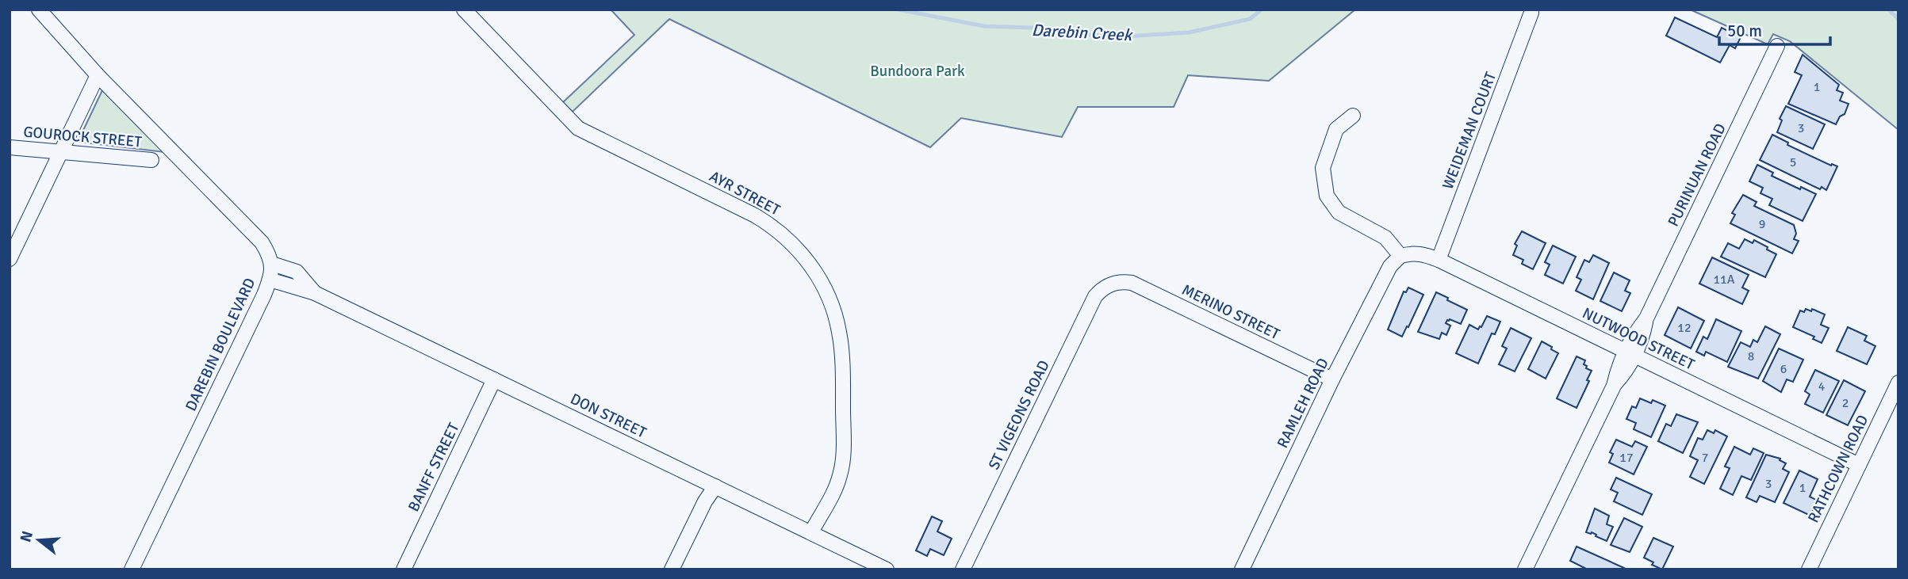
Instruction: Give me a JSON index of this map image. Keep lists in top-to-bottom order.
{
  "streets": {
    "street": [
      "WEIDEMAN COURT",
      "GOUROCK STREET",
      "PURINUAN ROAD",
      "AYR STREET",
      "MERINO STREET",
      "NUTWOOD STREET",
      "DAREBIN BOULEVARD",
      "RAMLEH ROAD",
      "ST VIGEONS ROAD",
      "DON STREET",
      "BANFF STREET",
      "RATHCOWN ROAD"
    ]
  },
  "crossings": [
    ["WEIDEMAN COURT", "NUTWOOD STREET"],
    ["PURINUAN ROAD", "NUTWOOD STREET"],
    ["AYR STREET", "DON STREET"],
    ["MERINO STREET", "RAMLEH ROAD"],
    ["MERINO STREET", "ST VIGEONS ROAD"],
    ["NUTWOOD STREET", "RAMLEH ROAD"],
    ["NUTWOOD STREET", "RATHCOWN ROAD"],
    ["DAREBIN BOULEVARD", "DON STREET"],
    ["DON STREET", "BANFF STREET"]
  ],
  "water": ["Darebin Creek"],
  "parks": ["Bundoora Park"],
  "house_numbers": [
    "1",
    "3",
    "5",
    "9",
    "11A",
    "12",
    "8",
    "6",
    "4",
    "2",
    "17",
    "7",
    "3",
    "1"
  ],
  "scale_bar": "50 m",
  "north": "left"
}
